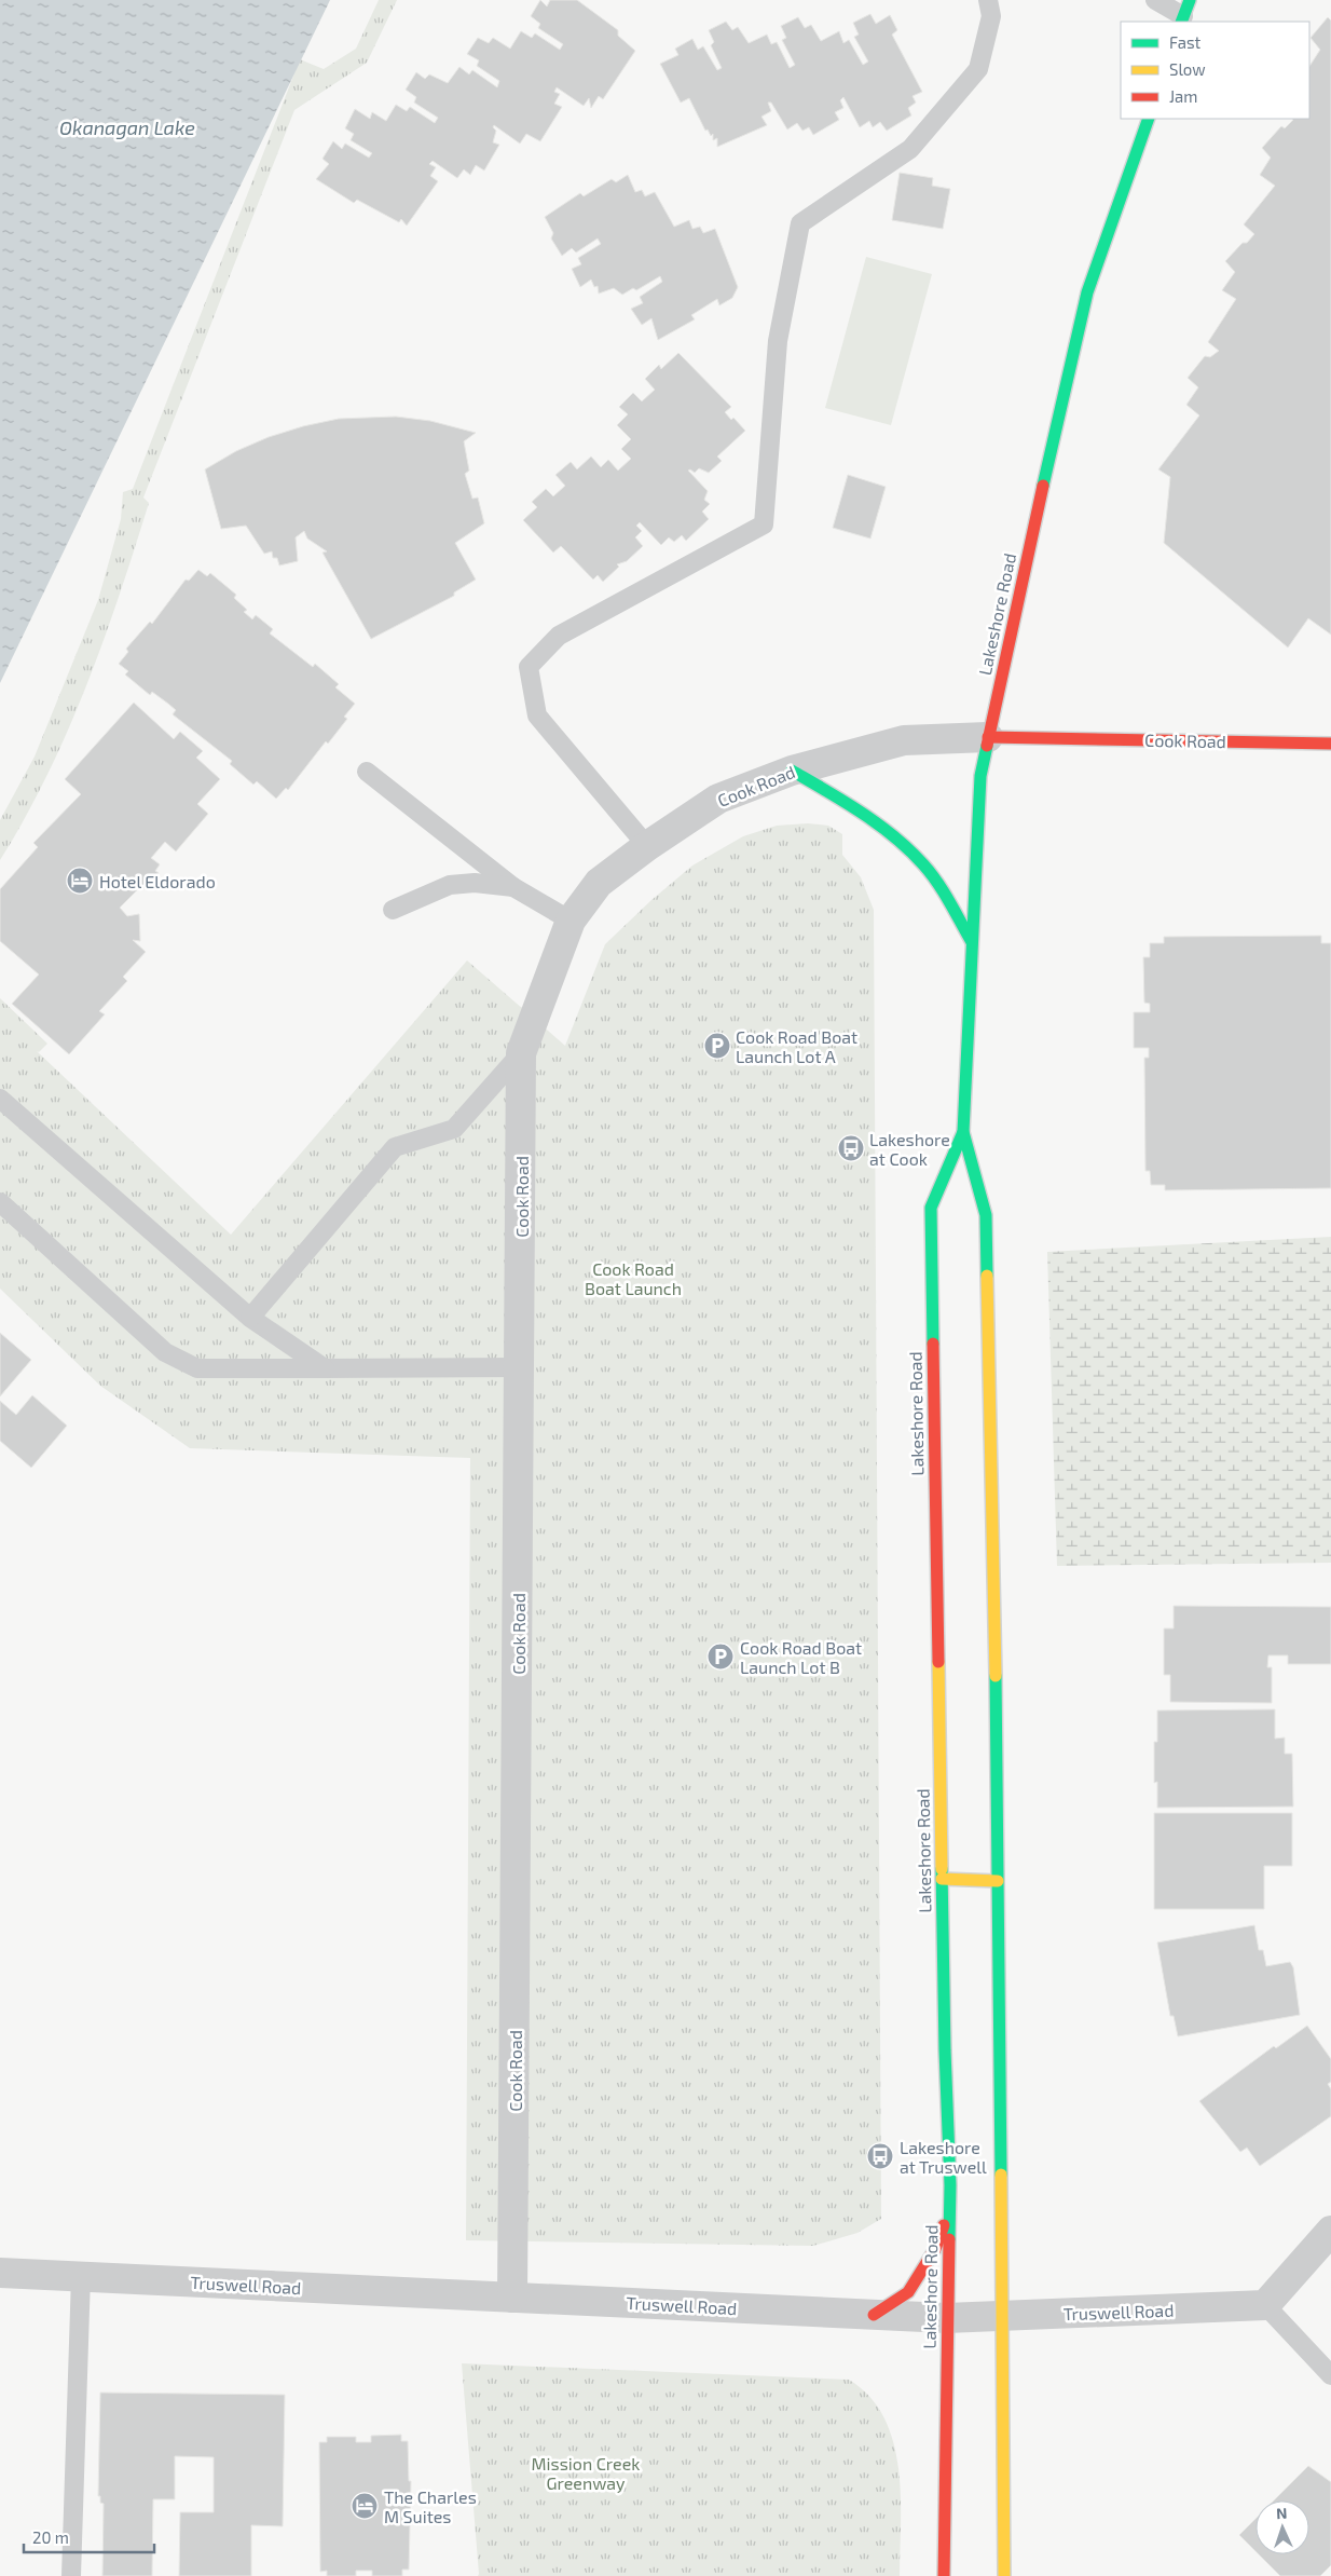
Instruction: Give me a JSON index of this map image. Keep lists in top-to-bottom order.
{
  "streets": {
    "main road": ["Lakeshore Road", "Cook Road"],
    "street": ["Truswell Road"]
  },
  "crossings": [
    ["Lakeshore Road", "Cook Road"],
    ["Lakeshore Road", "Truswell Road"],
    ["Cook Road", "Truswell Road"]
  ],
  "water": ["Okanagan Lake"],
  "parks": ["Cook Road Boat Launch", "Mission Creek Greenway"],
  "places": {
    "hotel": ["Hotel Eldorado", "The Charles M Suites"],
    "parking": ["Cook Road Boat Launch Lot A", "Cook Road Boat Launch Lot B"],
    "bus stop": ["Lakeshore at Cook", "Lakeshore at Truswell"]
  },
  "legend": ["Fast", "Slow", "Jam"],
  "scale_bar": "20 m",
  "north": "top"
}
